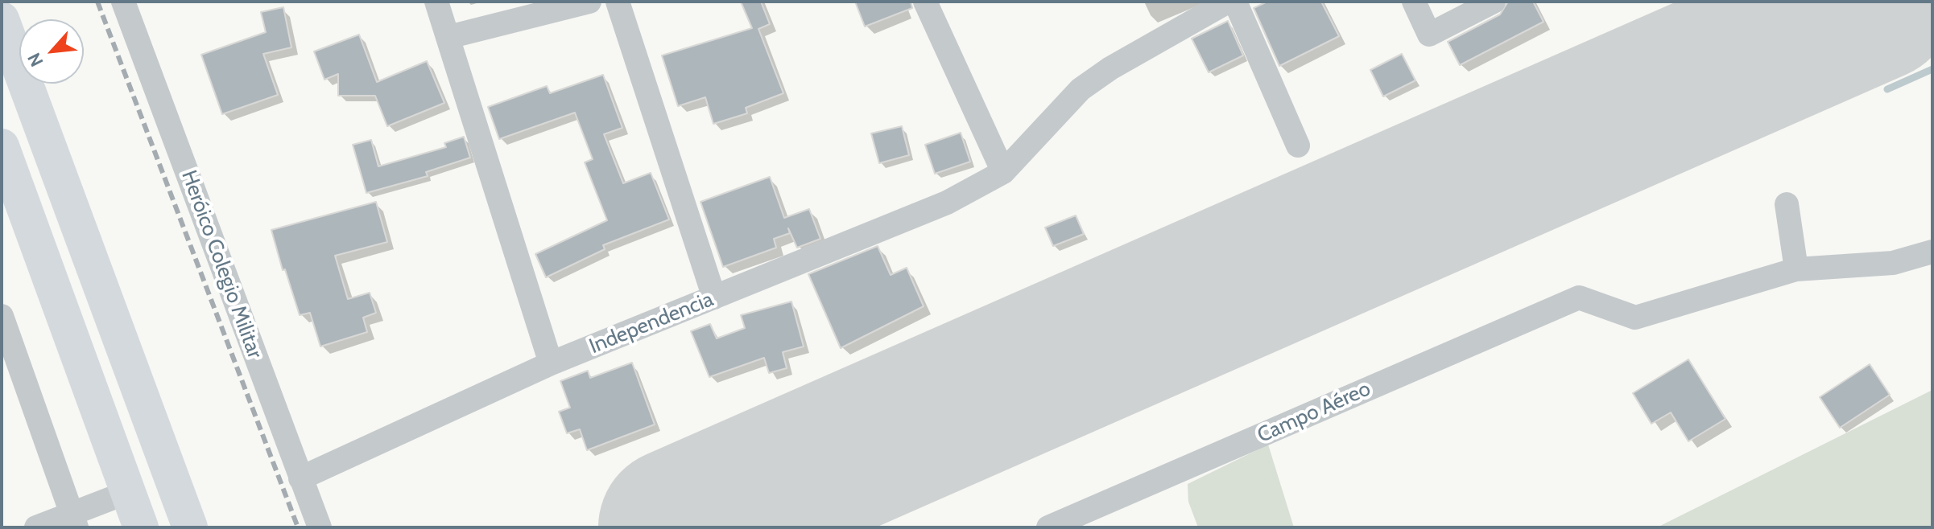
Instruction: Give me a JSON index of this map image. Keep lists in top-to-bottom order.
{
  "streets": {
    "street": ["Heróico Colegio Militar", "Independencia", "Campo Aéreo"]
  },
  "crossings": [
    ["Heróico Colegio Militar", "Independencia"]
  ],
  "north": "bottom left"
}
